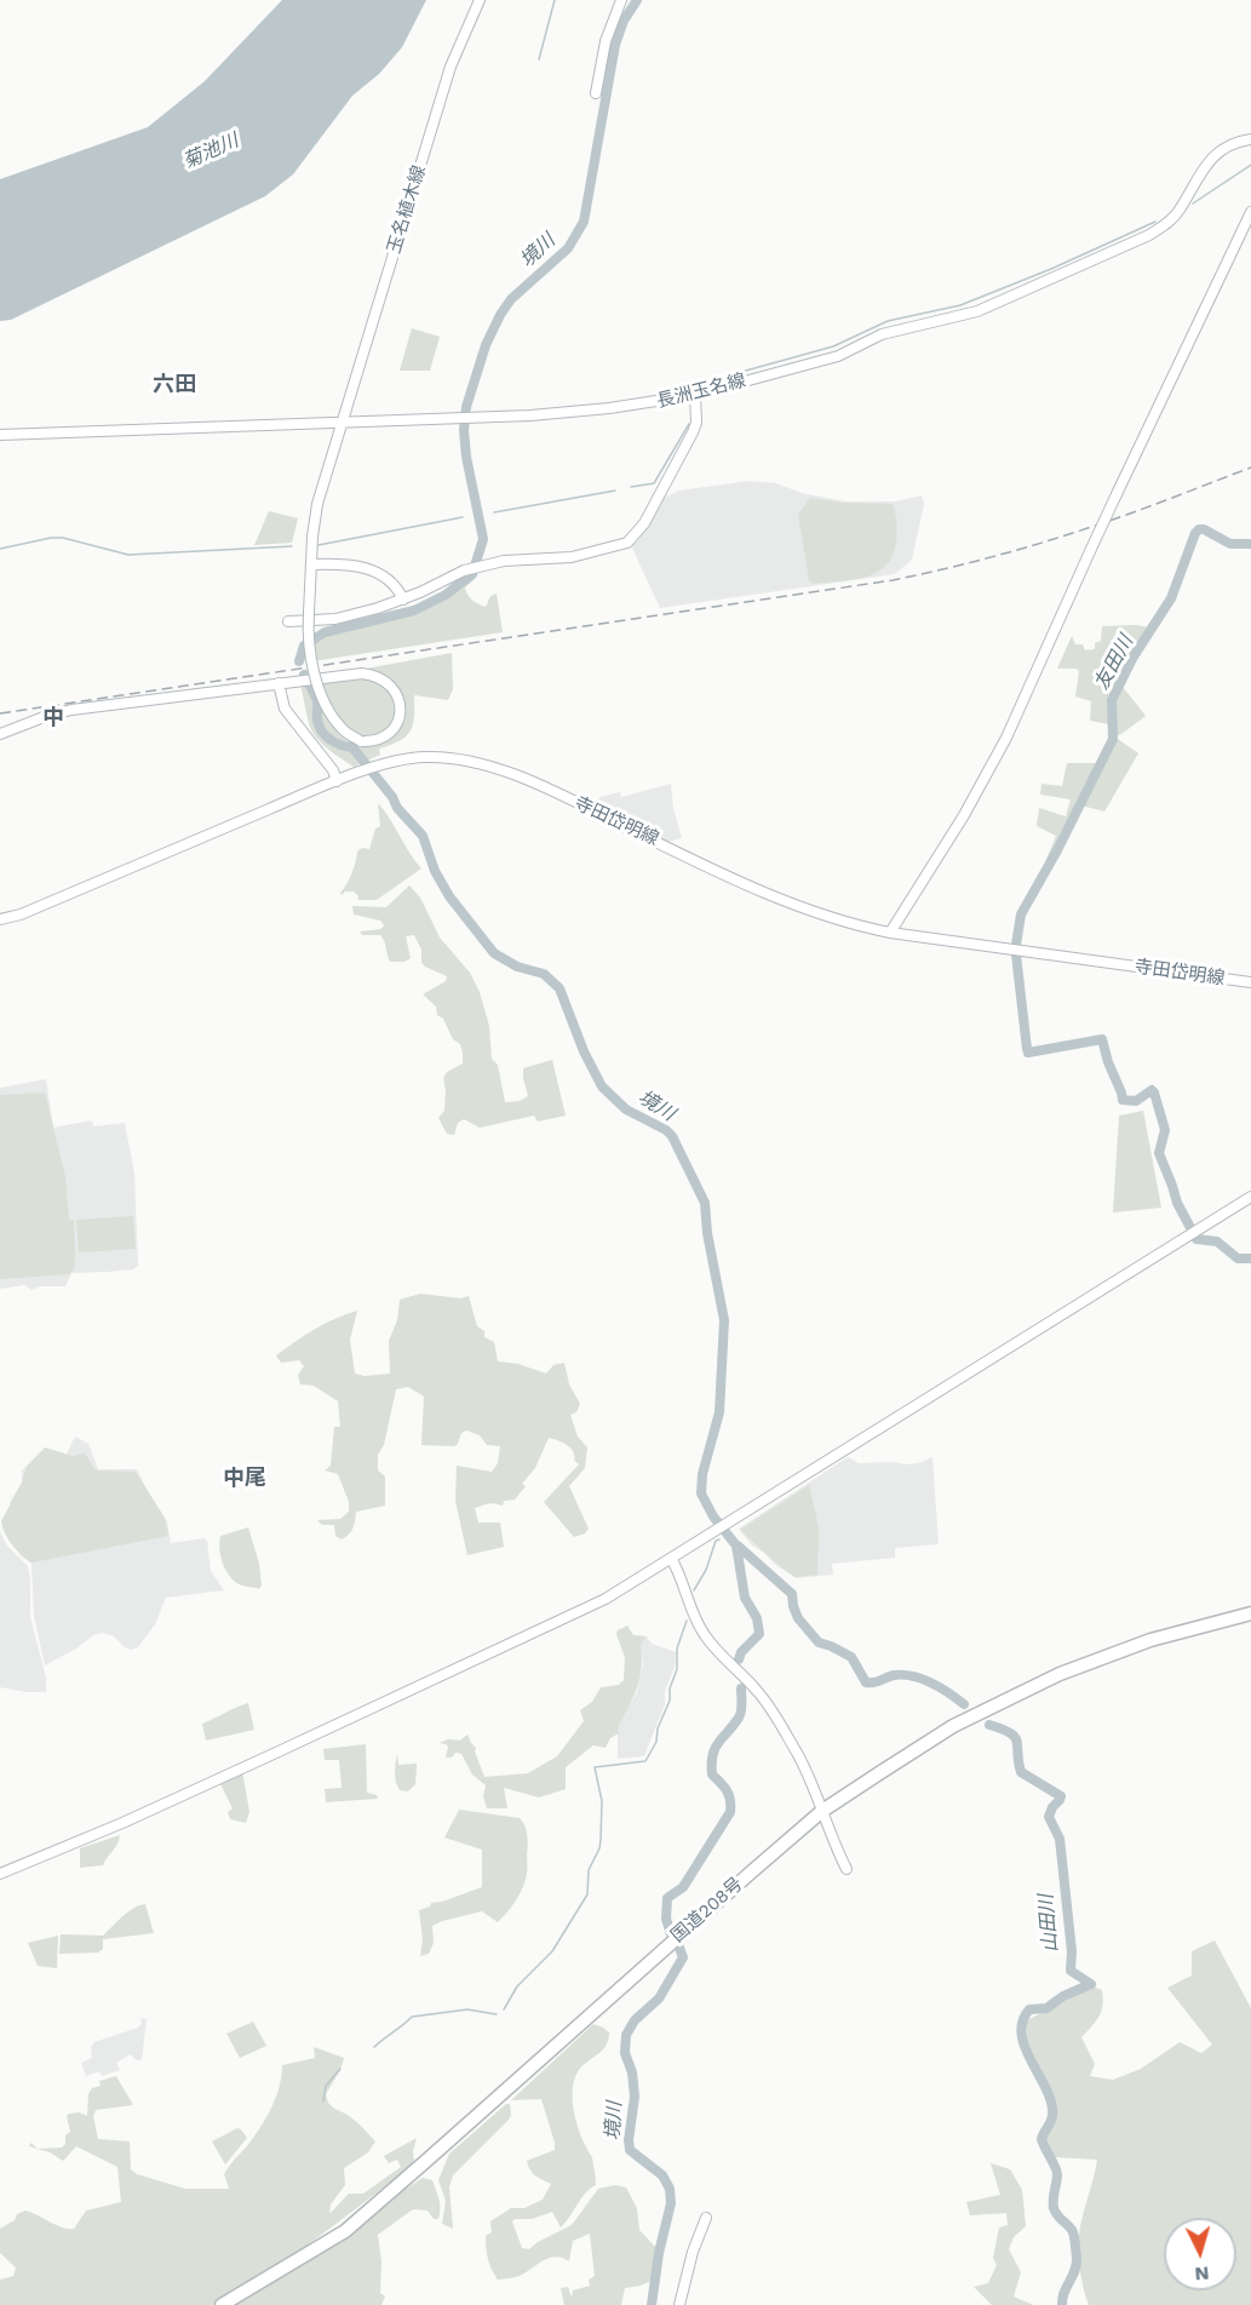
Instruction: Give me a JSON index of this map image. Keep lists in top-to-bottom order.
{
  "streets": {
    "highway": ["国道208号"],
    "street": ["玉名植木線", "長洲玉名線", "寺田岱明線"]
  },
  "crossings": [
    ["玉名植木線", "長洲玉名線"]
  ],
  "districts": ["六田", "中", "中尾"],
  "water": [
    "菊池川",
    "境川",
    "友田川",
    "山田川"
  ],
  "north": "bottom"
}
